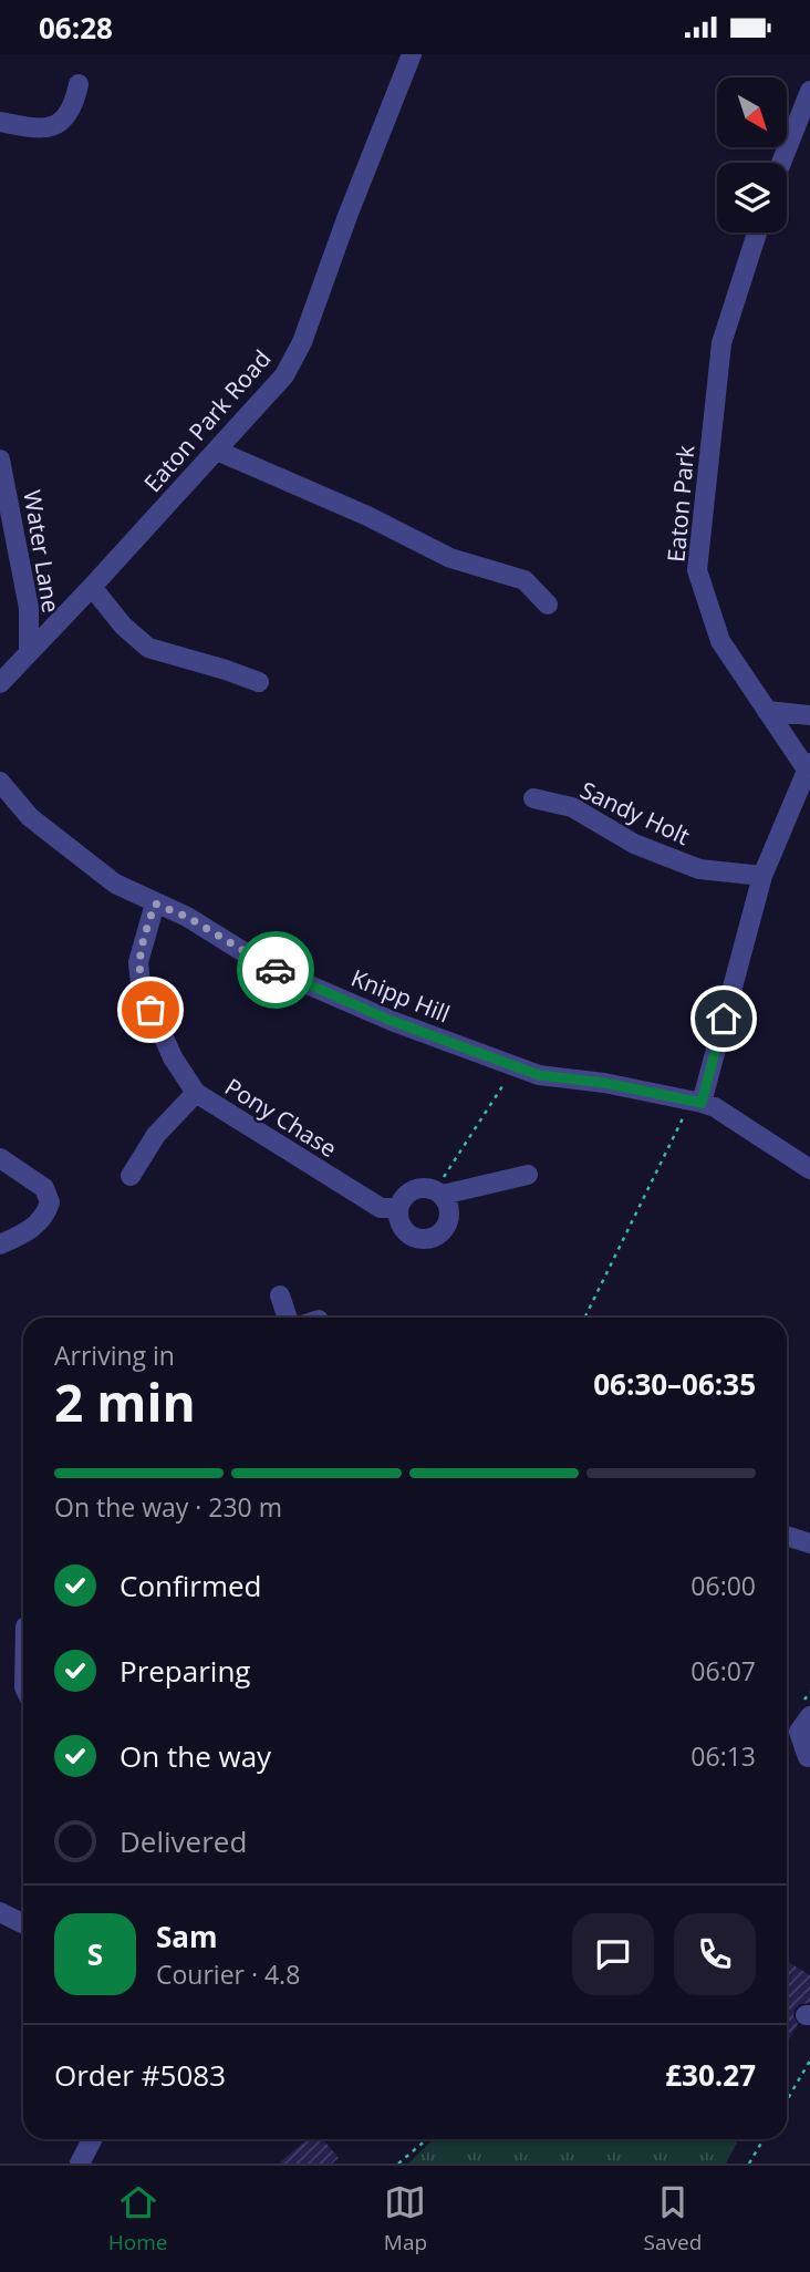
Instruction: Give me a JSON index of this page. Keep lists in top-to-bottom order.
{
  "streets": {
    "street": [
      "Eaton Park Road",
      "Eaton Park",
      "Water Lane",
      "Sandy Holt",
      "Knipp Hill",
      "Pony Chase"
    ]
  },
  "crossings": [
    ["Eaton Park Road", "Water Lane"],
    ["Knipp Hill", "Pony Chase"]
  ],
  "north": "bottom right",
  "page": {
    "status": "06:28",
    "heading": ["2 min", "Arriving in", "06:30–06:35"],
    "panel": [
      "Sam",
      "Courier · 4.8",
      "Order #5083",
      "£30.27"
    ],
    "bar": "On the way · 230 m",
    "list": [
      ["Confirmed", "06:00"],
      ["Preparing", "06:07"],
      ["On the way", "06:13"],
      "Delivered"
    ],
    "round": "S",
    "tabs": ["Home", "Map", "Saved"]
  }
}
